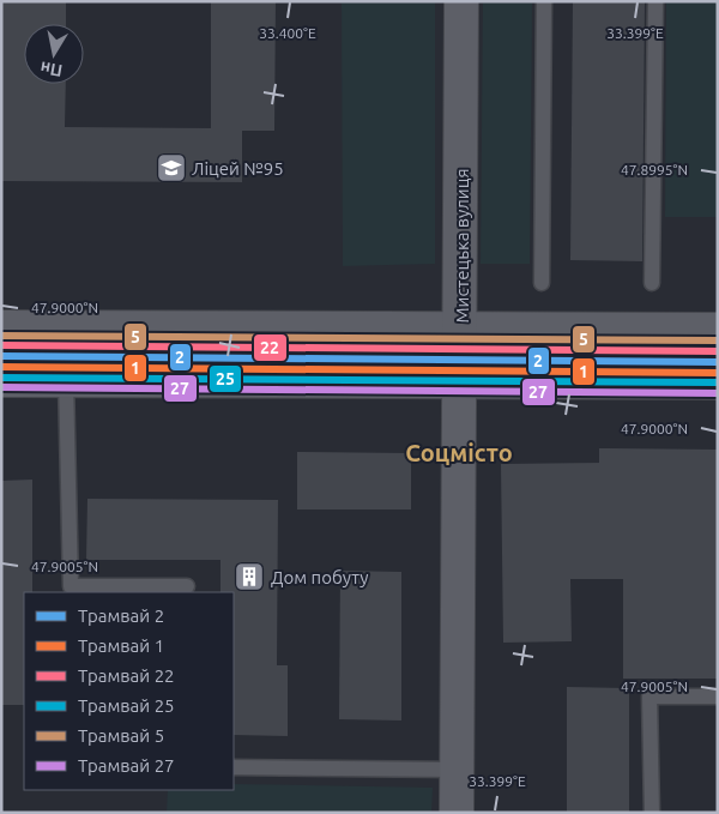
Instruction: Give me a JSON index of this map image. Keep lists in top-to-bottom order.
{
  "streets": {
    "main road": ["Мистецька вулиця"]
  },
  "districts": ["Соцмісто"],
  "places": {
    "school or university": ["Ліцей №95"],
    "building": ["Дом побуту"]
  },
  "lines": [
    "tram line 5",
    "tram line 22",
    "tram line 2",
    "tram line 1",
    "tram line 25",
    "tram line 27"
  ],
  "legend": [
    "Трамвай 2",
    "Трамвай 1",
    "Трамвай 22",
    "Трамвай 25",
    "Трамвай 5",
    "Трамвай 27"
  ],
  "north": "bottom",
  "coordinates": [
    "33.400°E",
    "33.399°E",
    "47.8995°N",
    "47.9000°N",
    "47.9005°N"
  ]
}
